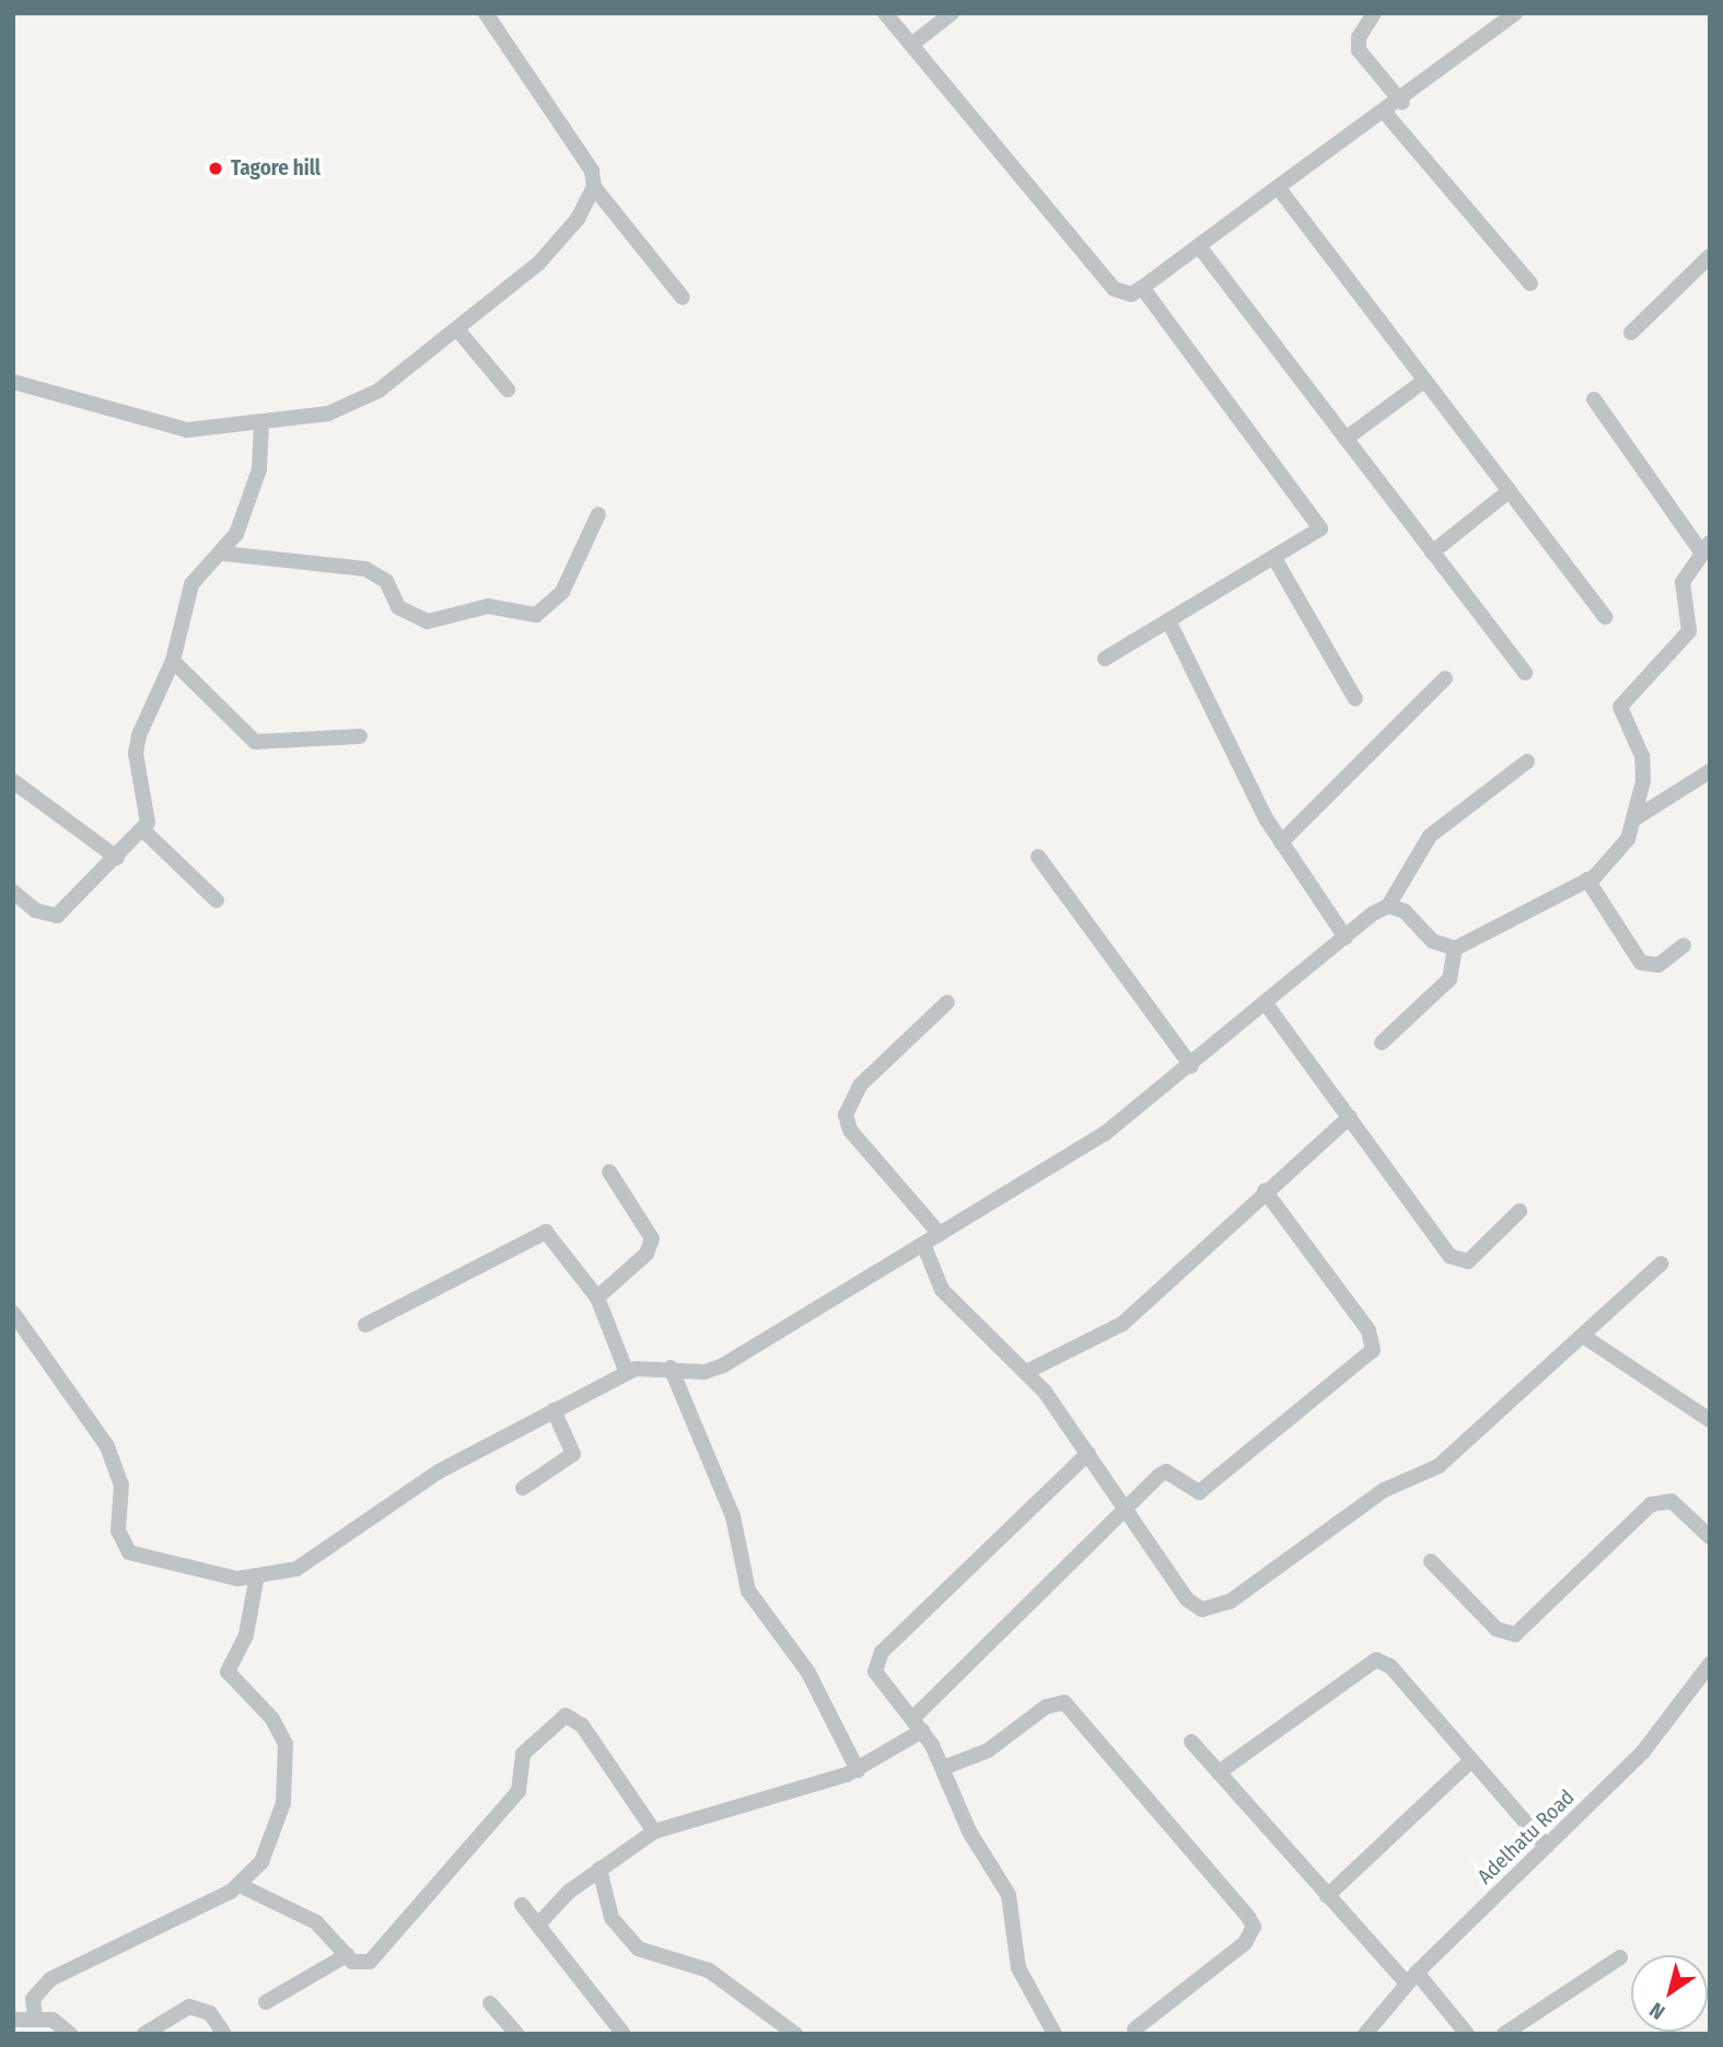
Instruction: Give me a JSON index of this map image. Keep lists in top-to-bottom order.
{
  "streets": {
    "street": ["Adelhatu Road"]
  },
  "places": ["Tagore hill"],
  "north": "bottom left"
}
